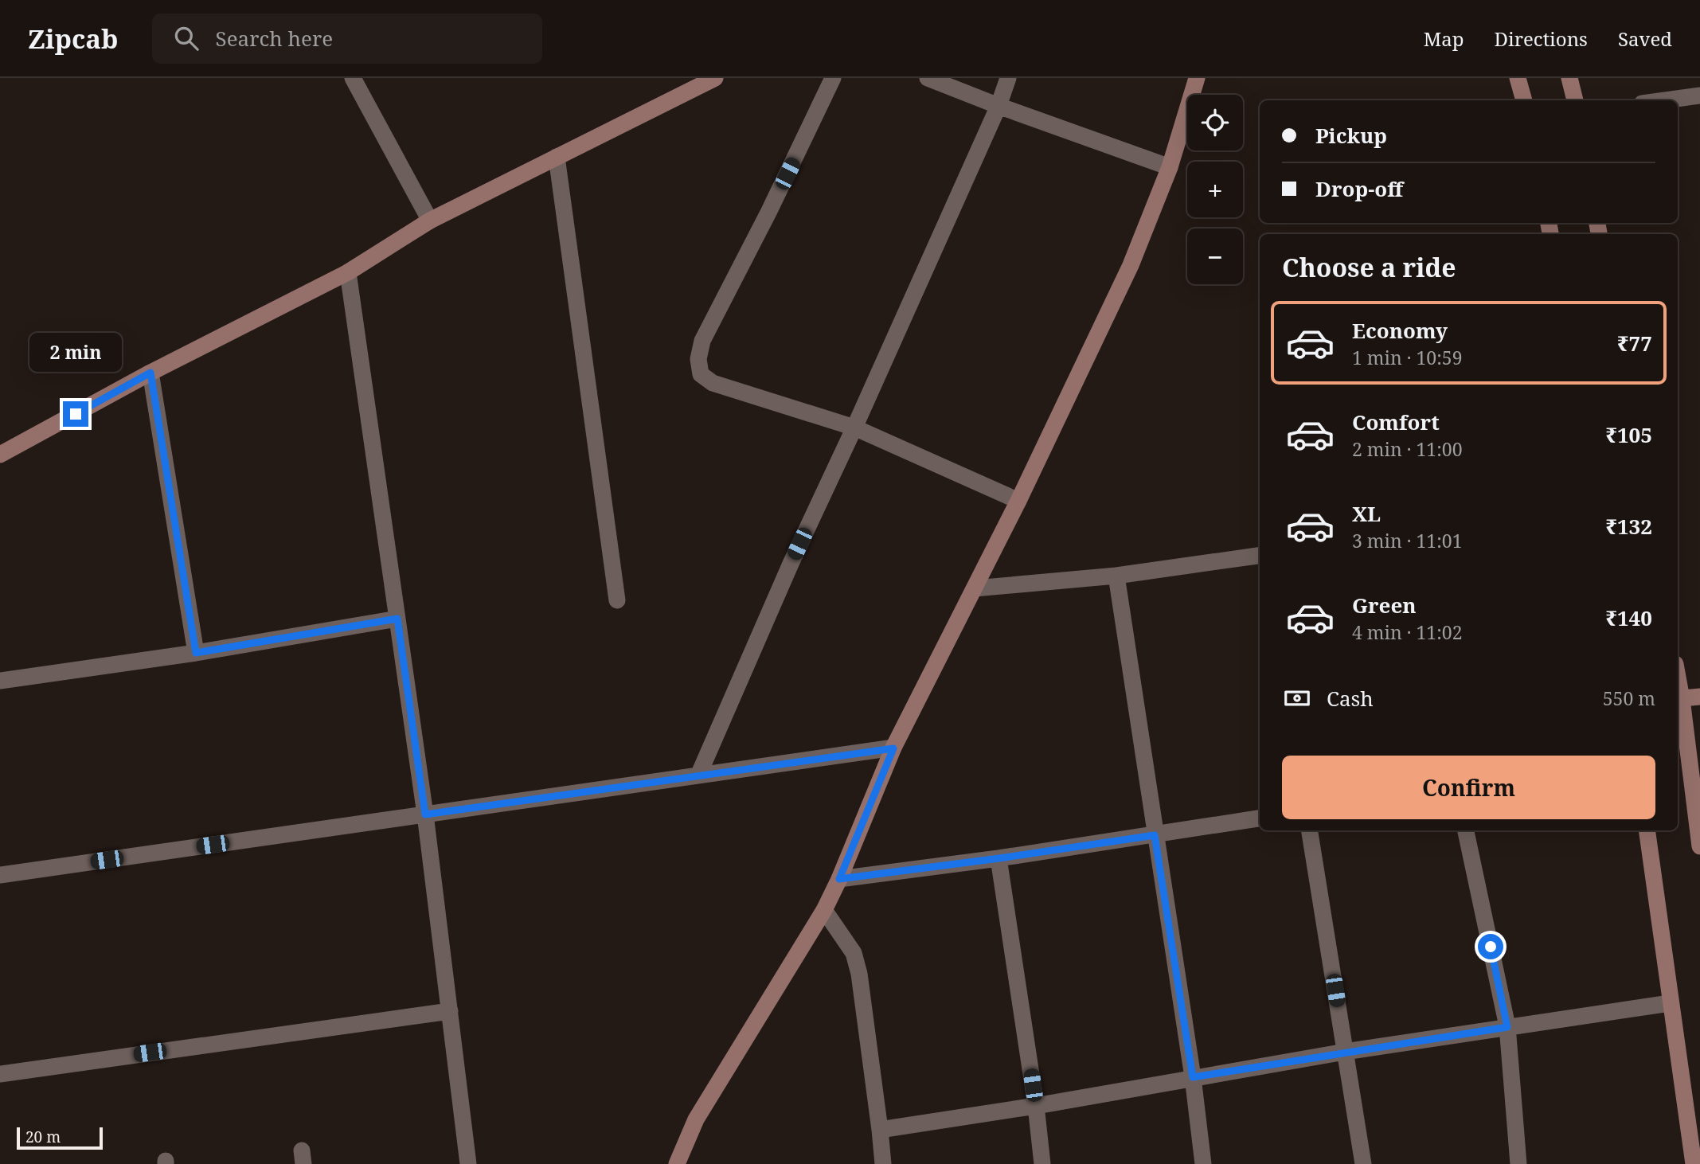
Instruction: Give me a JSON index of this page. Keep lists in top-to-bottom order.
{
  "scale_bar": "20 m",
  "page": {
    "header": "Zipcab",
    "search": "Search here",
    "nav": ["Map", "Directions", "Saved"],
    "map_buttons": ["+", "−"],
    "banner": ["Pickup", "Drop-off"],
    "heading": "Choose a ride",
    "list": [
      {
        "name": "Economy",
        "note": "1 min · 10:59",
        "value": "₹77"
      },
      {
        "name": "Comfort",
        "note": "2 min · 11:00",
        "value": "₹105"
      },
      {
        "name": "XL",
        "note": "3 min · 11:01",
        "value": "₹132"
      },
      {
        "name": "Green",
        "note": "4 min · 11:02",
        "value": "₹140"
      }
    ],
    "bubble": "2 min",
    "pay": ["Cash", "550 m"],
    "buttons": "Confirm",
    "scale": "20 m"
  }
}
